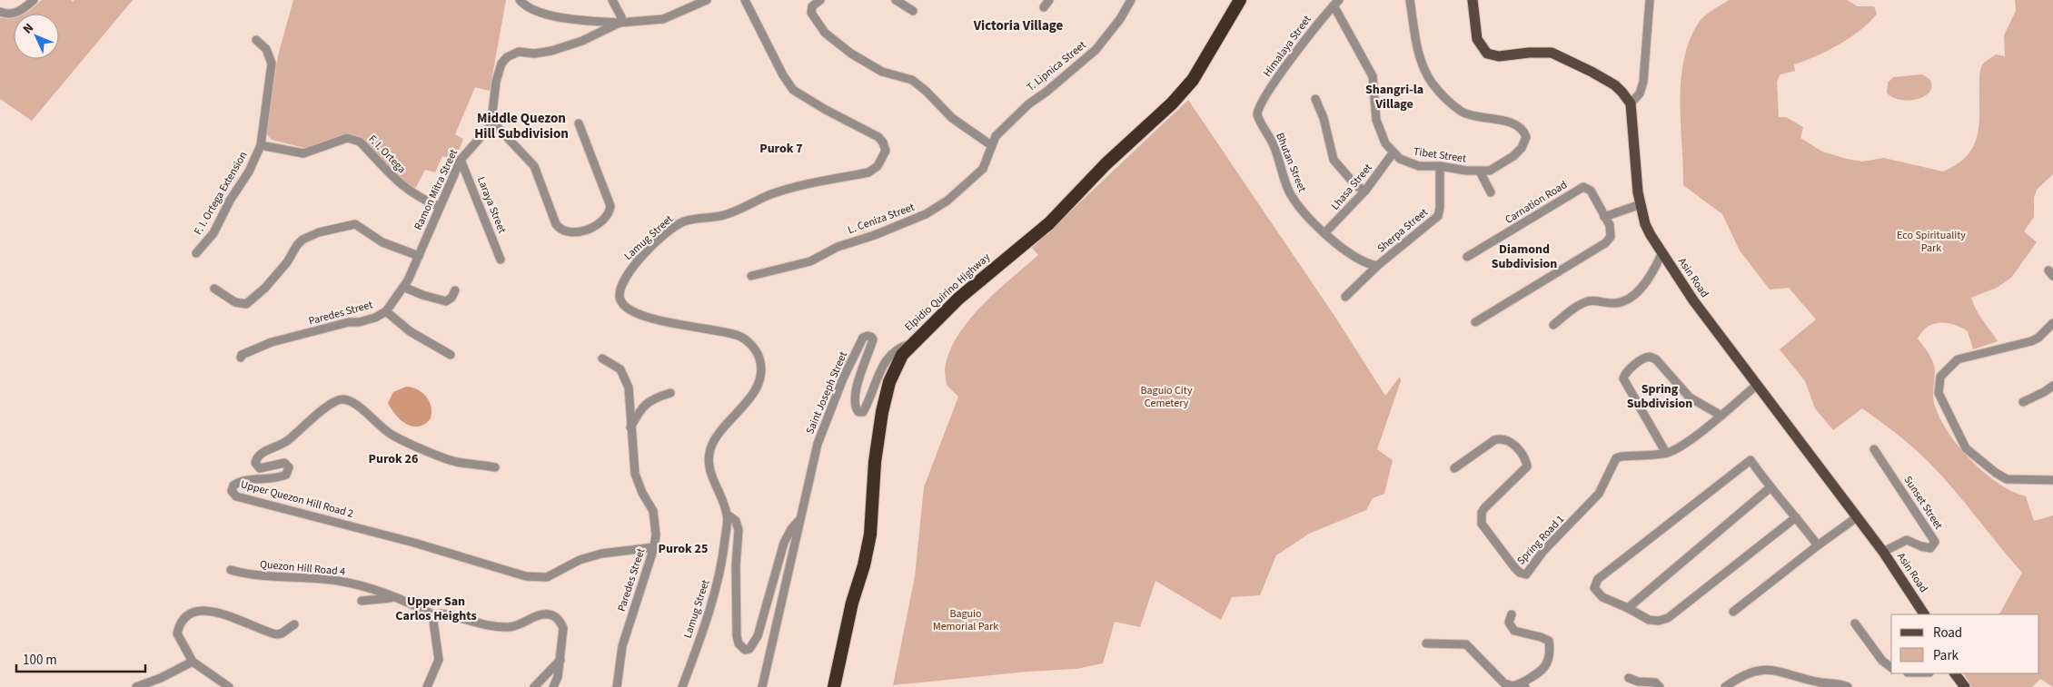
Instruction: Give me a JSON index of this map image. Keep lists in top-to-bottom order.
{
  "streets": {
    "highway": ["Elpidio Quirino Highway"],
    "main road": ["Asin Road"],
    "street": [
      "Himalaya Street",
      "T. Lipnica Street",
      "F. I. Ortega",
      "Tibet Street",
      "Bhutan Street",
      "Lhasa Street",
      "Ramon Mitra Street",
      "F. I. Ortega Extension",
      "Carnation Road",
      "Laraya Street",
      "L. Ceniza Street",
      "Sherpa Street",
      "Lamug Street",
      "Paredes Street",
      "Saint Joseph Street",
      "Upper Quezon Hill Road 2",
      "Sunset Street",
      "Spring Road 1",
      "Quezon Hill Road 4"
    ]
  },
  "crossings": [
    ["Himalaya Street", "Bhutan Street"],
    ["T. Lipnica Street", "L. Ceniza Street"],
    ["F. I. Ortega", "Ramon Mitra Street"],
    ["F. I. Ortega", "F. I. Ortega Extension"],
    ["Tibet Street", "Lhasa Street"],
    ["Tibet Street", "Sherpa Street"],
    ["Bhutan Street", "Lhasa Street"],
    ["Bhutan Street", "Sherpa Street"],
    ["Ramon Mitra Street", "Laraya Street"],
    ["Ramon Mitra Street", "Paredes Street"],
    ["Asin Road", "Sunset Street"],
    ["Asin Road", "Spring Road 1"],
    ["Elpidio Quirino Highway", "Saint Joseph Street"],
    ["Paredes Street", "Upper Quezon Hill Road 2"]
  ],
  "districts": [
    "Victoria Village",
    "Shangri-la Village",
    "Middle Quezon Hill Subdivision",
    "Purok 7",
    "Diamond Subdivision",
    "Spring Subdivision",
    "Purok 26",
    "Purok 25",
    "Upper San Carlos Heights"
  ],
  "parks": ["Eco Spirituality Park", "Baguio City Cemetery", "Baguio Memorial Park"],
  "legend": ["Road", "Park"],
  "scale_bar": "100 m",
  "north": "top left"
}
